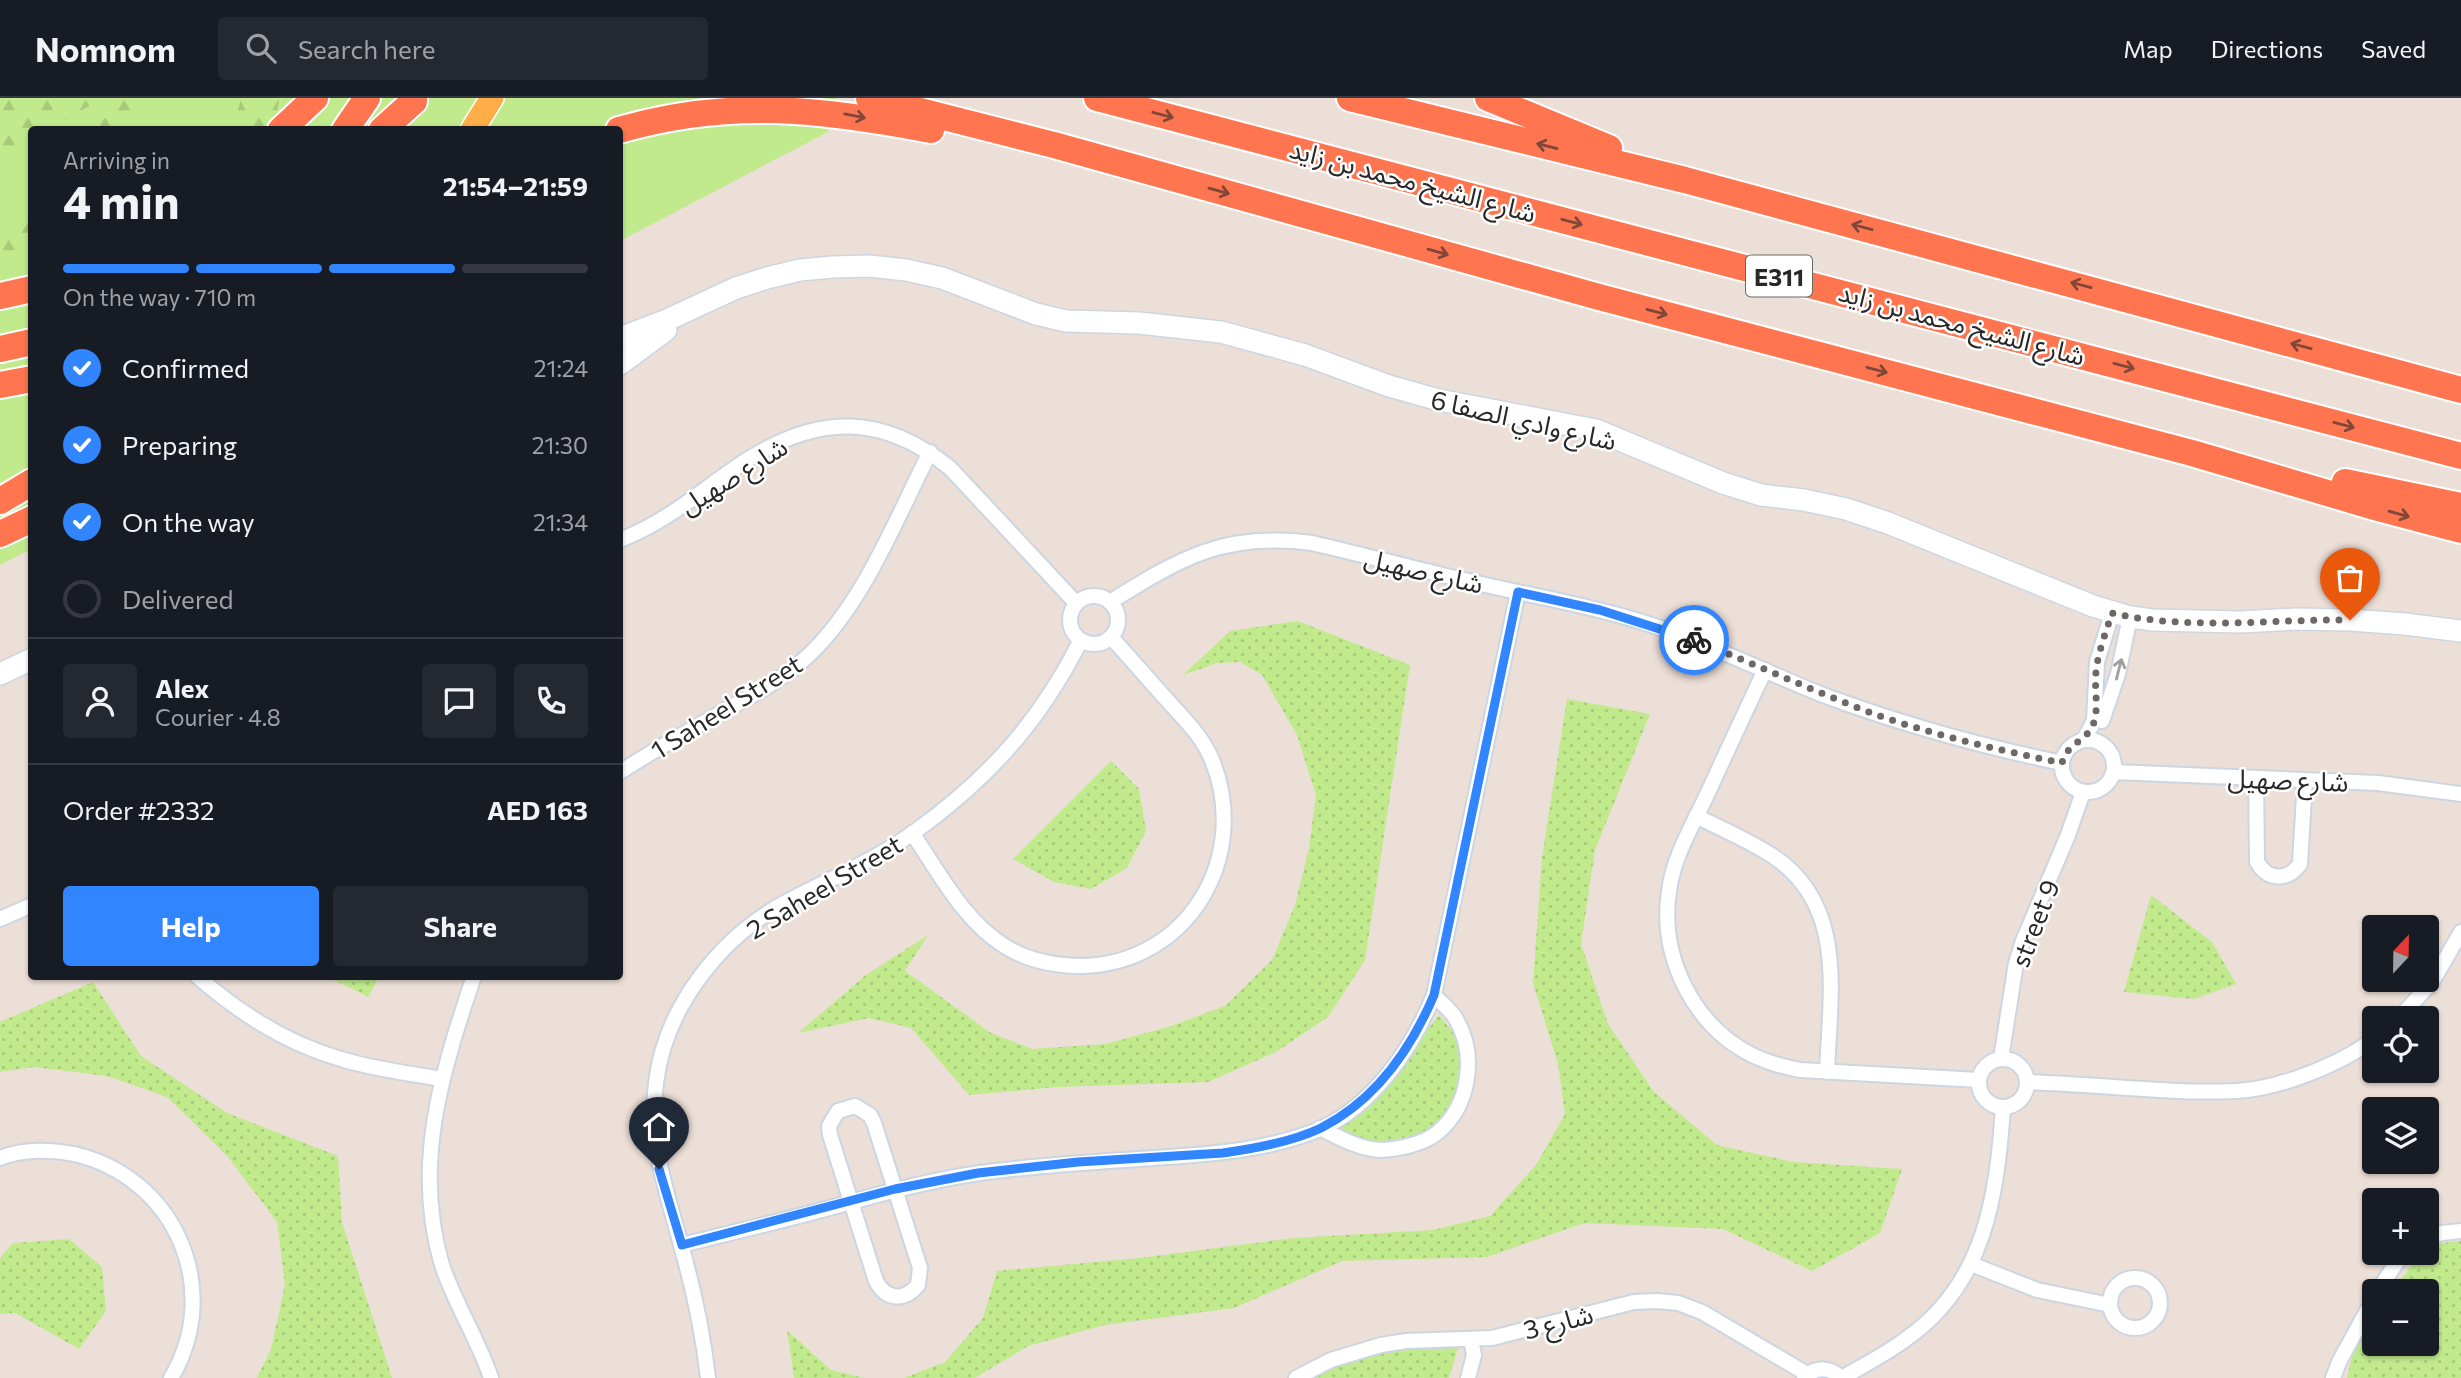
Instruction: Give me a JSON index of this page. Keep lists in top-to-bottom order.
{
  "streets": {
    "highway": ["شارع الشيخ محمد بن زايد", "E311"],
    "street": [
      "شارع وادي الصفا 6",
      "شارع صهيل",
      "1 Saheel Street",
      "2 Saheel Street",
      "street 9",
      "3 شارع"
    ]
  },
  "crossings": [
    ["شارع صهيل", "1 Saheel Street"],
    ["شارع صهيل", "2 Saheel Street"],
    ["شارع صهيل", "street 9"]
  ],
  "north": "top",
  "page": {
    "header": "Nomnom",
    "search": "Search here",
    "nav": ["Map", "Directions", "Saved"],
    "heading": ["4 min", "Arriving in", "21:54–21:59"],
    "panel": [
      "Alex",
      "Courier · 4.8",
      "Order #2332",
      "AED 163"
    ],
    "bar": "On the way · 710 m",
    "list": [
      ["Confirmed", "21:24"],
      ["Preparing", "21:30"],
      ["On the way", "21:34"],
      "Delivered"
    ],
    "buttons": ["Help", "Share"],
    "map_buttons": ["+", "−"]
  }
}
